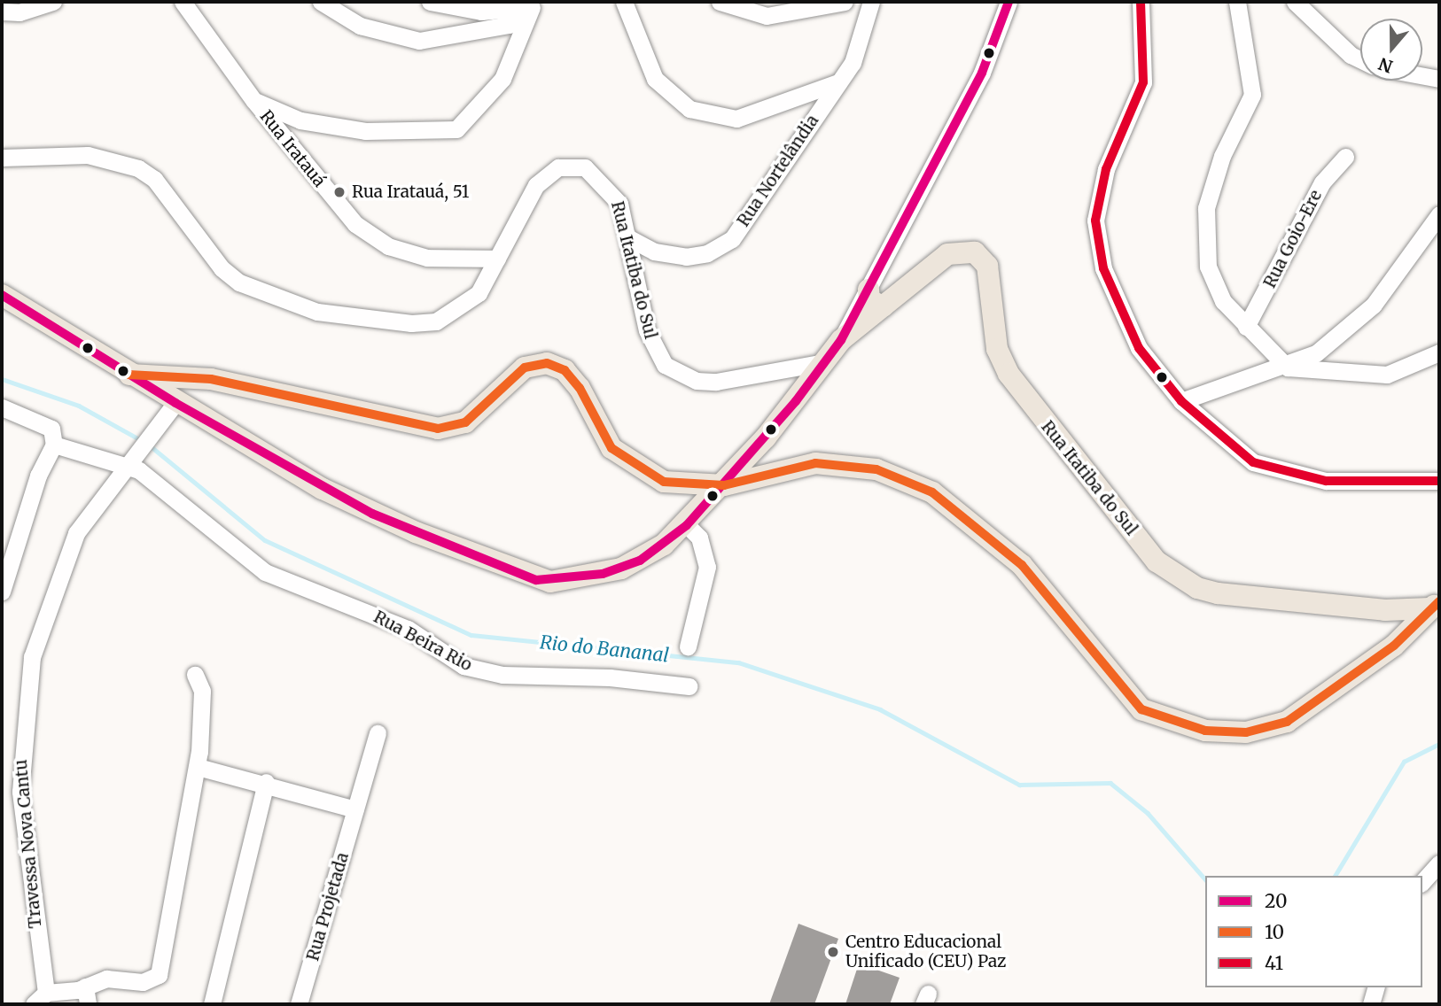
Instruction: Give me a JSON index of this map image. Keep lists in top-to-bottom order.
{
  "streets": {
    "main road": ["Rua Itatiba do Sul"],
    "street": [
      "Rua Iratauá",
      "Rua Nortelândia",
      "Rua Goio-Ere",
      "Rua Beira Rio",
      "Travessa Nova Cantu",
      "Rua Projetada"
    ]
  },
  "crossings": [
    ["Rua Iratauá", "Rua Itatiba do Sul"],
    ["Rua Nortelândia", "Rua Itatiba do Sul"],
    ["Rua Itatiba do Sul", "Travessa Nova Cantu"],
    ["Rua Beira Rio", "Travessa Nova Cantu"]
  ],
  "water": ["Rio do Bananal"],
  "places": ["Rua Iratauá, 51", "Centro Educacional Unificado (CEU) Paz"],
  "lines": ["transit line 20", "transit line 41", "transit line 10"],
  "legend": ["20", "10", "41"],
  "north": "bottom"
}
